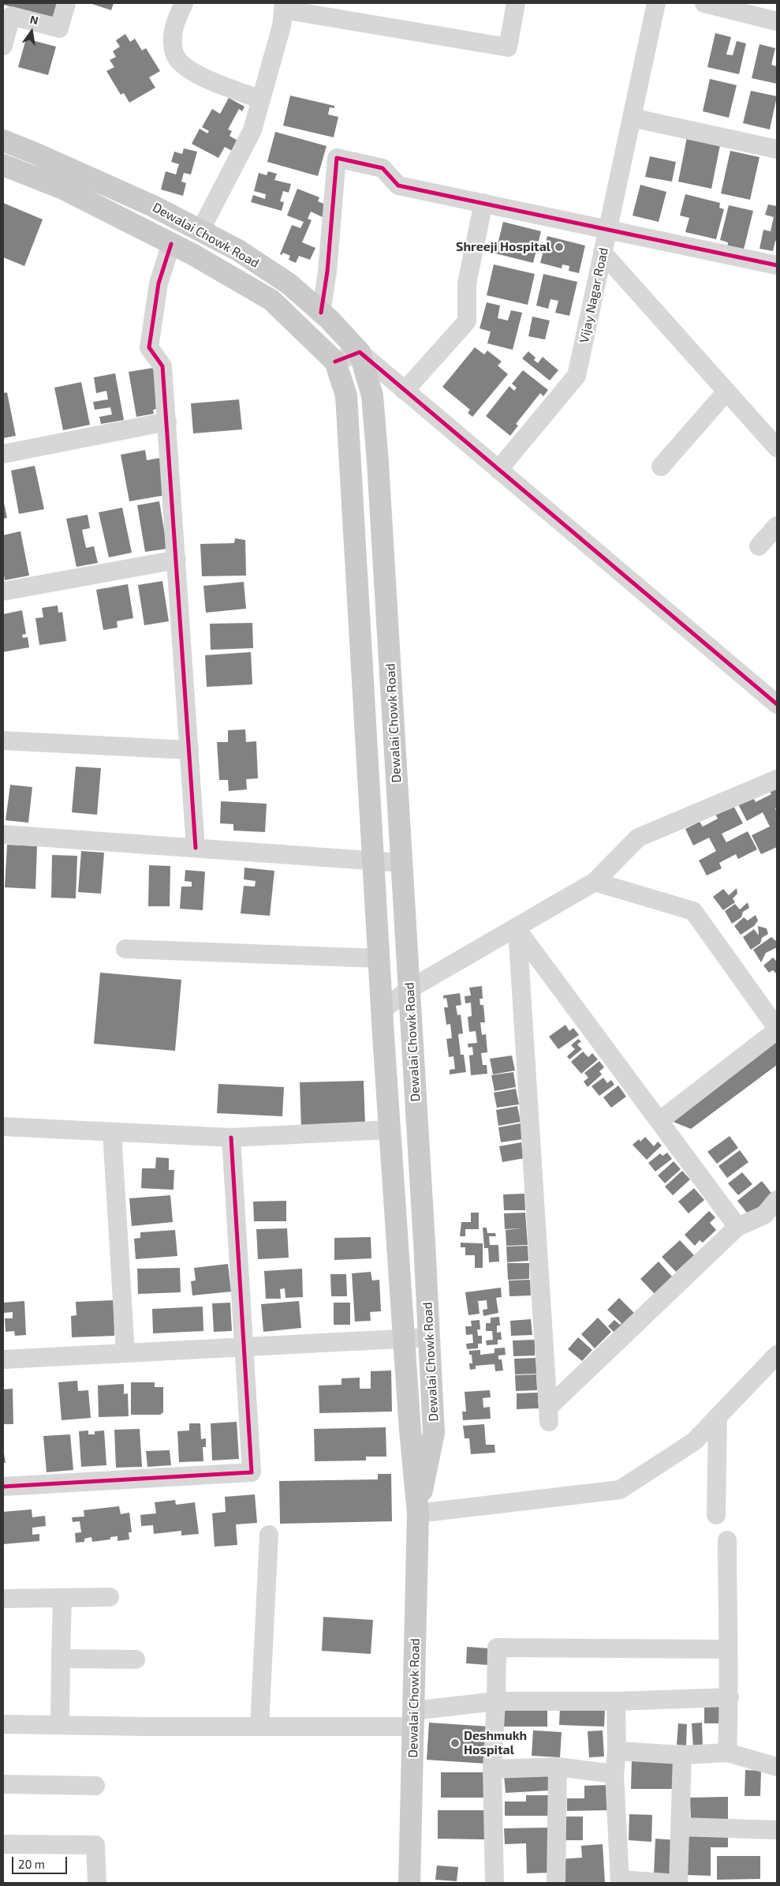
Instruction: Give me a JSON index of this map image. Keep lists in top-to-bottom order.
{
  "streets": {
    "main road": ["Dewalai Chowk Road"],
    "street": ["Vijay Nagar Road"]
  },
  "places": ["Shreeji Hospital", "Deshmukh Hospital"],
  "scale_bar": "20 m",
  "north": "top"
}
